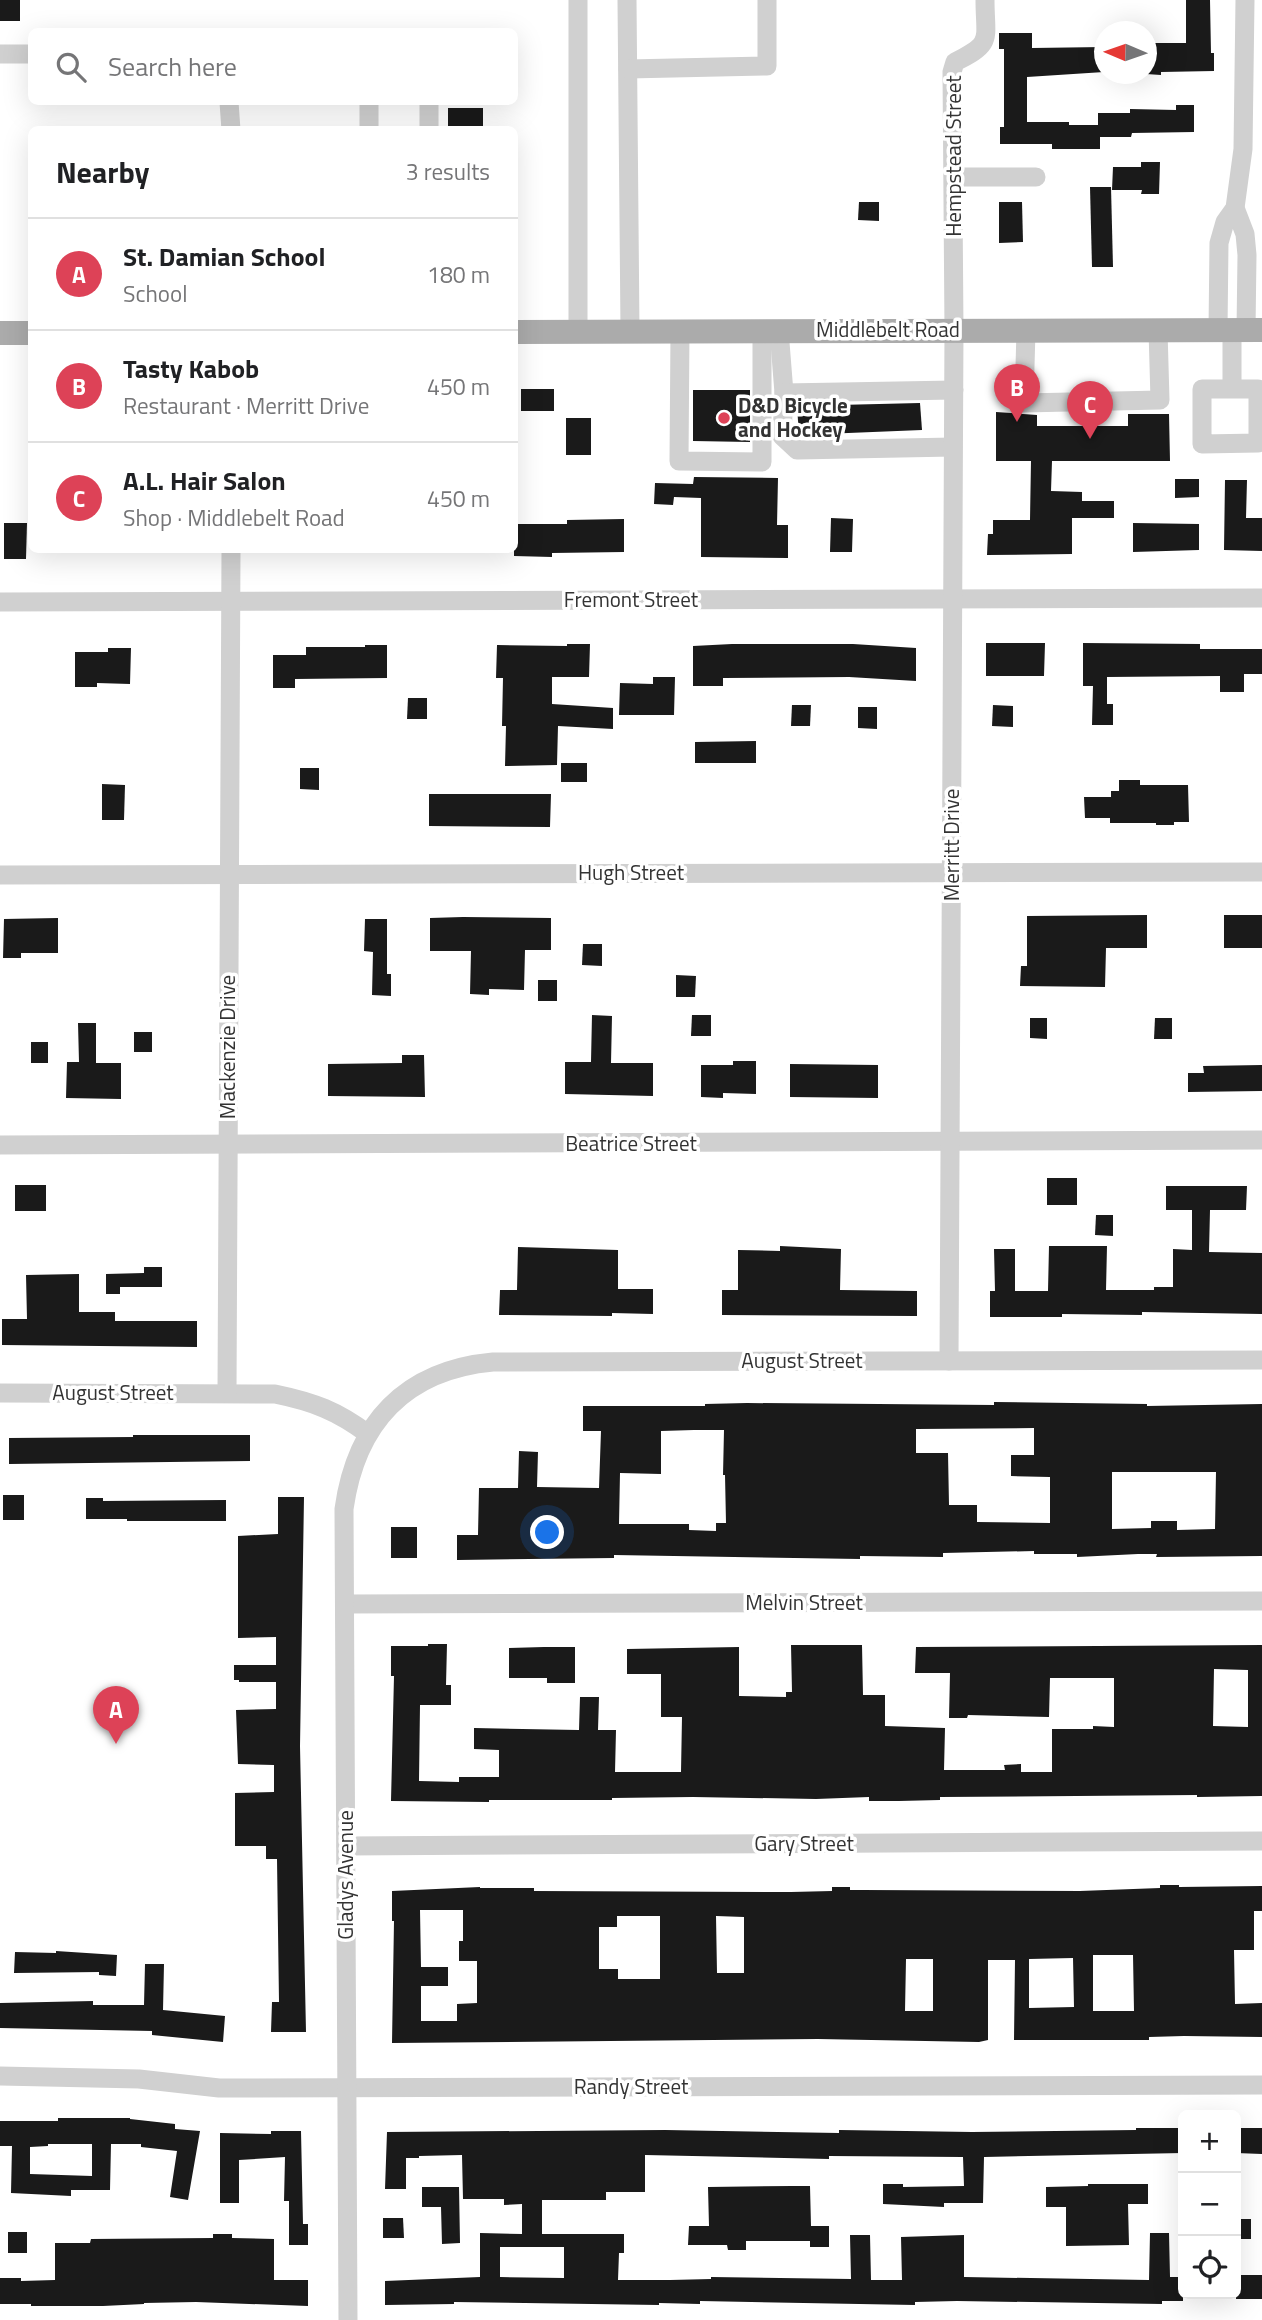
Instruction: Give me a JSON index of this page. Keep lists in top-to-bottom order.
{
  "streets": {
    "main road": ["Middlebelt Road"],
    "street": [
      "Hempstead Street",
      "Fremont Street",
      "Merritt Drive",
      "Hugh Street",
      "Mackenzie Drive",
      "Beatrice Street",
      "August Street",
      "Melvin Street",
      "Gary Street",
      "Gladys Avenue",
      "Randy Street"
    ]
  },
  "crossings": [
    ["Hempstead Street", "Middlebelt Road"],
    ["Hempstead Street", "Merritt Drive"],
    ["Middlebelt Road", "Merritt Drive"],
    ["Fremont Street", "Merritt Drive"],
    ["Fremont Street", "Mackenzie Drive"],
    ["Merritt Drive", "Hugh Street"],
    ["Merritt Drive", "Beatrice Street"],
    ["Merritt Drive", "August Street"],
    ["Hugh Street", "Mackenzie Drive"],
    ["Mackenzie Drive", "Beatrice Street"],
    ["Mackenzie Drive", "August Street"],
    ["August Street", "Gladys Avenue"],
    ["Melvin Street", "Gladys Avenue"],
    ["Gary Street", "Gladys Avenue"],
    ["Gladys Avenue", "Randy Street"]
  ],
  "places": ["D&D Bicycle and Hockey"],
  "north": "left",
  "page": {
    "search": "Search here",
    "heading": ["Nearby", "3 results"],
    "list": [
      {
        "mark": "A",
        "name": "St. Damian School",
        "note": "School",
        "value": "180 m"
      },
      {
        "mark": "B",
        "name": "Tasty Kabob",
        "note": "Restaurant · Merritt Drive",
        "value": "450 m"
      },
      {
        "mark": "C",
        "name": "A.L. Hair Salon",
        "note": "Shop · Middlebelt Road",
        "value": "450 m"
      }
    ],
    "pins": ["B", "C", "A"],
    "map_buttons": ["+", "−"]
  }
}
